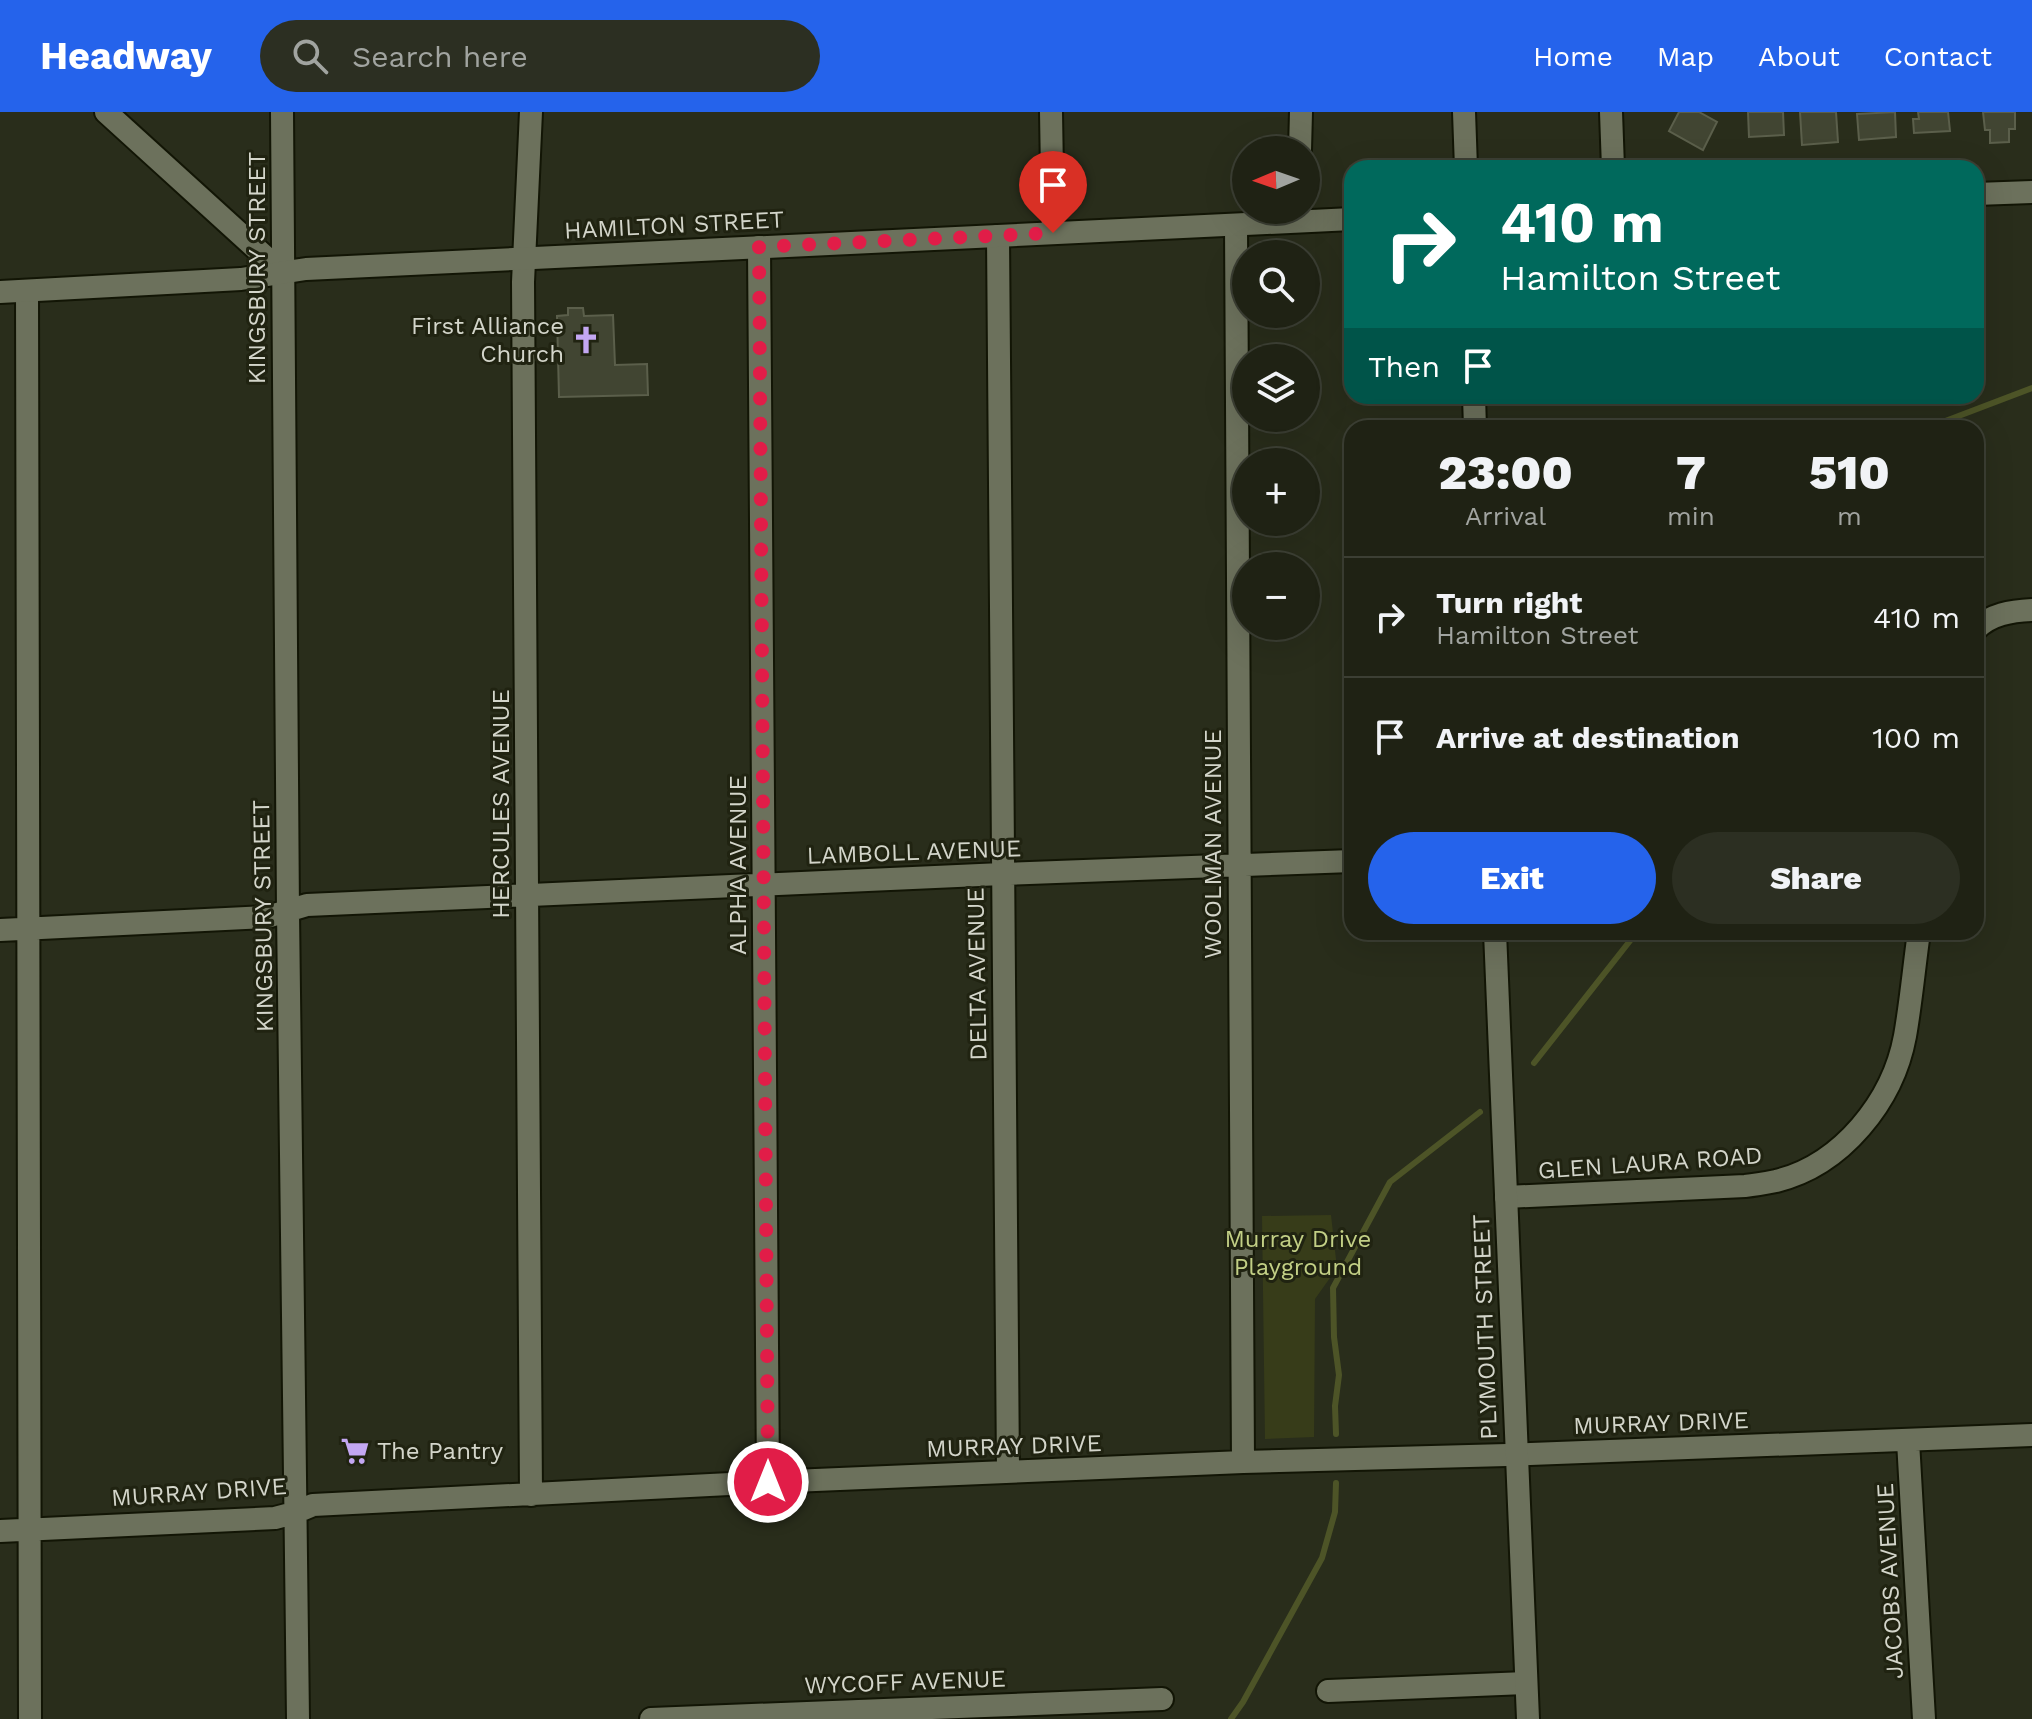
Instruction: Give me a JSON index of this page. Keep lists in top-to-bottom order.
{
  "streets": {
    "street": [
      "HAMILTON STREET",
      "KINGSBURY STREET",
      "HERCULES AVENUE",
      "WOOLMAN AVENUE",
      "LAMBOLL AVENUE",
      "ALPHA AVENUE",
      "DELTA AVENUE",
      "GLEN LAURA ROAD",
      "PLYMOUTH STREET",
      "MURRAY DRIVE",
      "JACOBS AVENUE",
      "WYCOFF AVENUE"
    ]
  },
  "crossings": [
    ["HAMILTON STREET", "KINGSBURY STREET"],
    ["HAMILTON STREET", "HERCULES AVENUE"],
    ["HAMILTON STREET", "WOOLMAN AVENUE"],
    ["HAMILTON STREET", "ALPHA AVENUE"],
    ["HAMILTON STREET", "DELTA AVENUE"],
    ["KINGSBURY STREET", "LAMBOLL AVENUE"],
    ["KINGSBURY STREET", "MURRAY DRIVE"],
    ["HERCULES AVENUE", "LAMBOLL AVENUE"],
    ["HERCULES AVENUE", "MURRAY DRIVE"],
    ["WOOLMAN AVENUE", "LAMBOLL AVENUE"],
    ["WOOLMAN AVENUE", "MURRAY DRIVE"],
    ["LAMBOLL AVENUE", "ALPHA AVENUE"],
    ["LAMBOLL AVENUE", "DELTA AVENUE"],
    ["ALPHA AVENUE", "MURRAY DRIVE"],
    ["DELTA AVENUE", "MURRAY DRIVE"],
    ["GLEN LAURA ROAD", "PLYMOUTH STREET"],
    ["PLYMOUTH STREET", "MURRAY DRIVE"],
    ["MURRAY DRIVE", "JACOBS AVENUE"]
  ],
  "parks": ["Murray Drive Playground"],
  "places": {
    "church": ["First Alliance Church"],
    "supermarket": ["The Pantry"]
  },
  "north": "left",
  "page": {
    "header": "Headway",
    "search": "Search here",
    "nav": [
      "Home",
      "Map",
      "About",
      "Contact"
    ],
    "map_buttons": ["+", "−"],
    "turn": ["410 m", "Hamilton Street"],
    "then": "Then",
    "eta": [
      "23:00",
      "Arrival",
      "7",
      "min",
      "510",
      "m"
    ],
    "list": [
      {
        "name": "Turn right",
        "note": "Hamilton Street",
        "value": "410 m"
      },
      {
        "name": "Arrive at destination",
        "value": "100 m"
      }
    ],
    "buttons": ["Exit", "Share"]
  }
}
